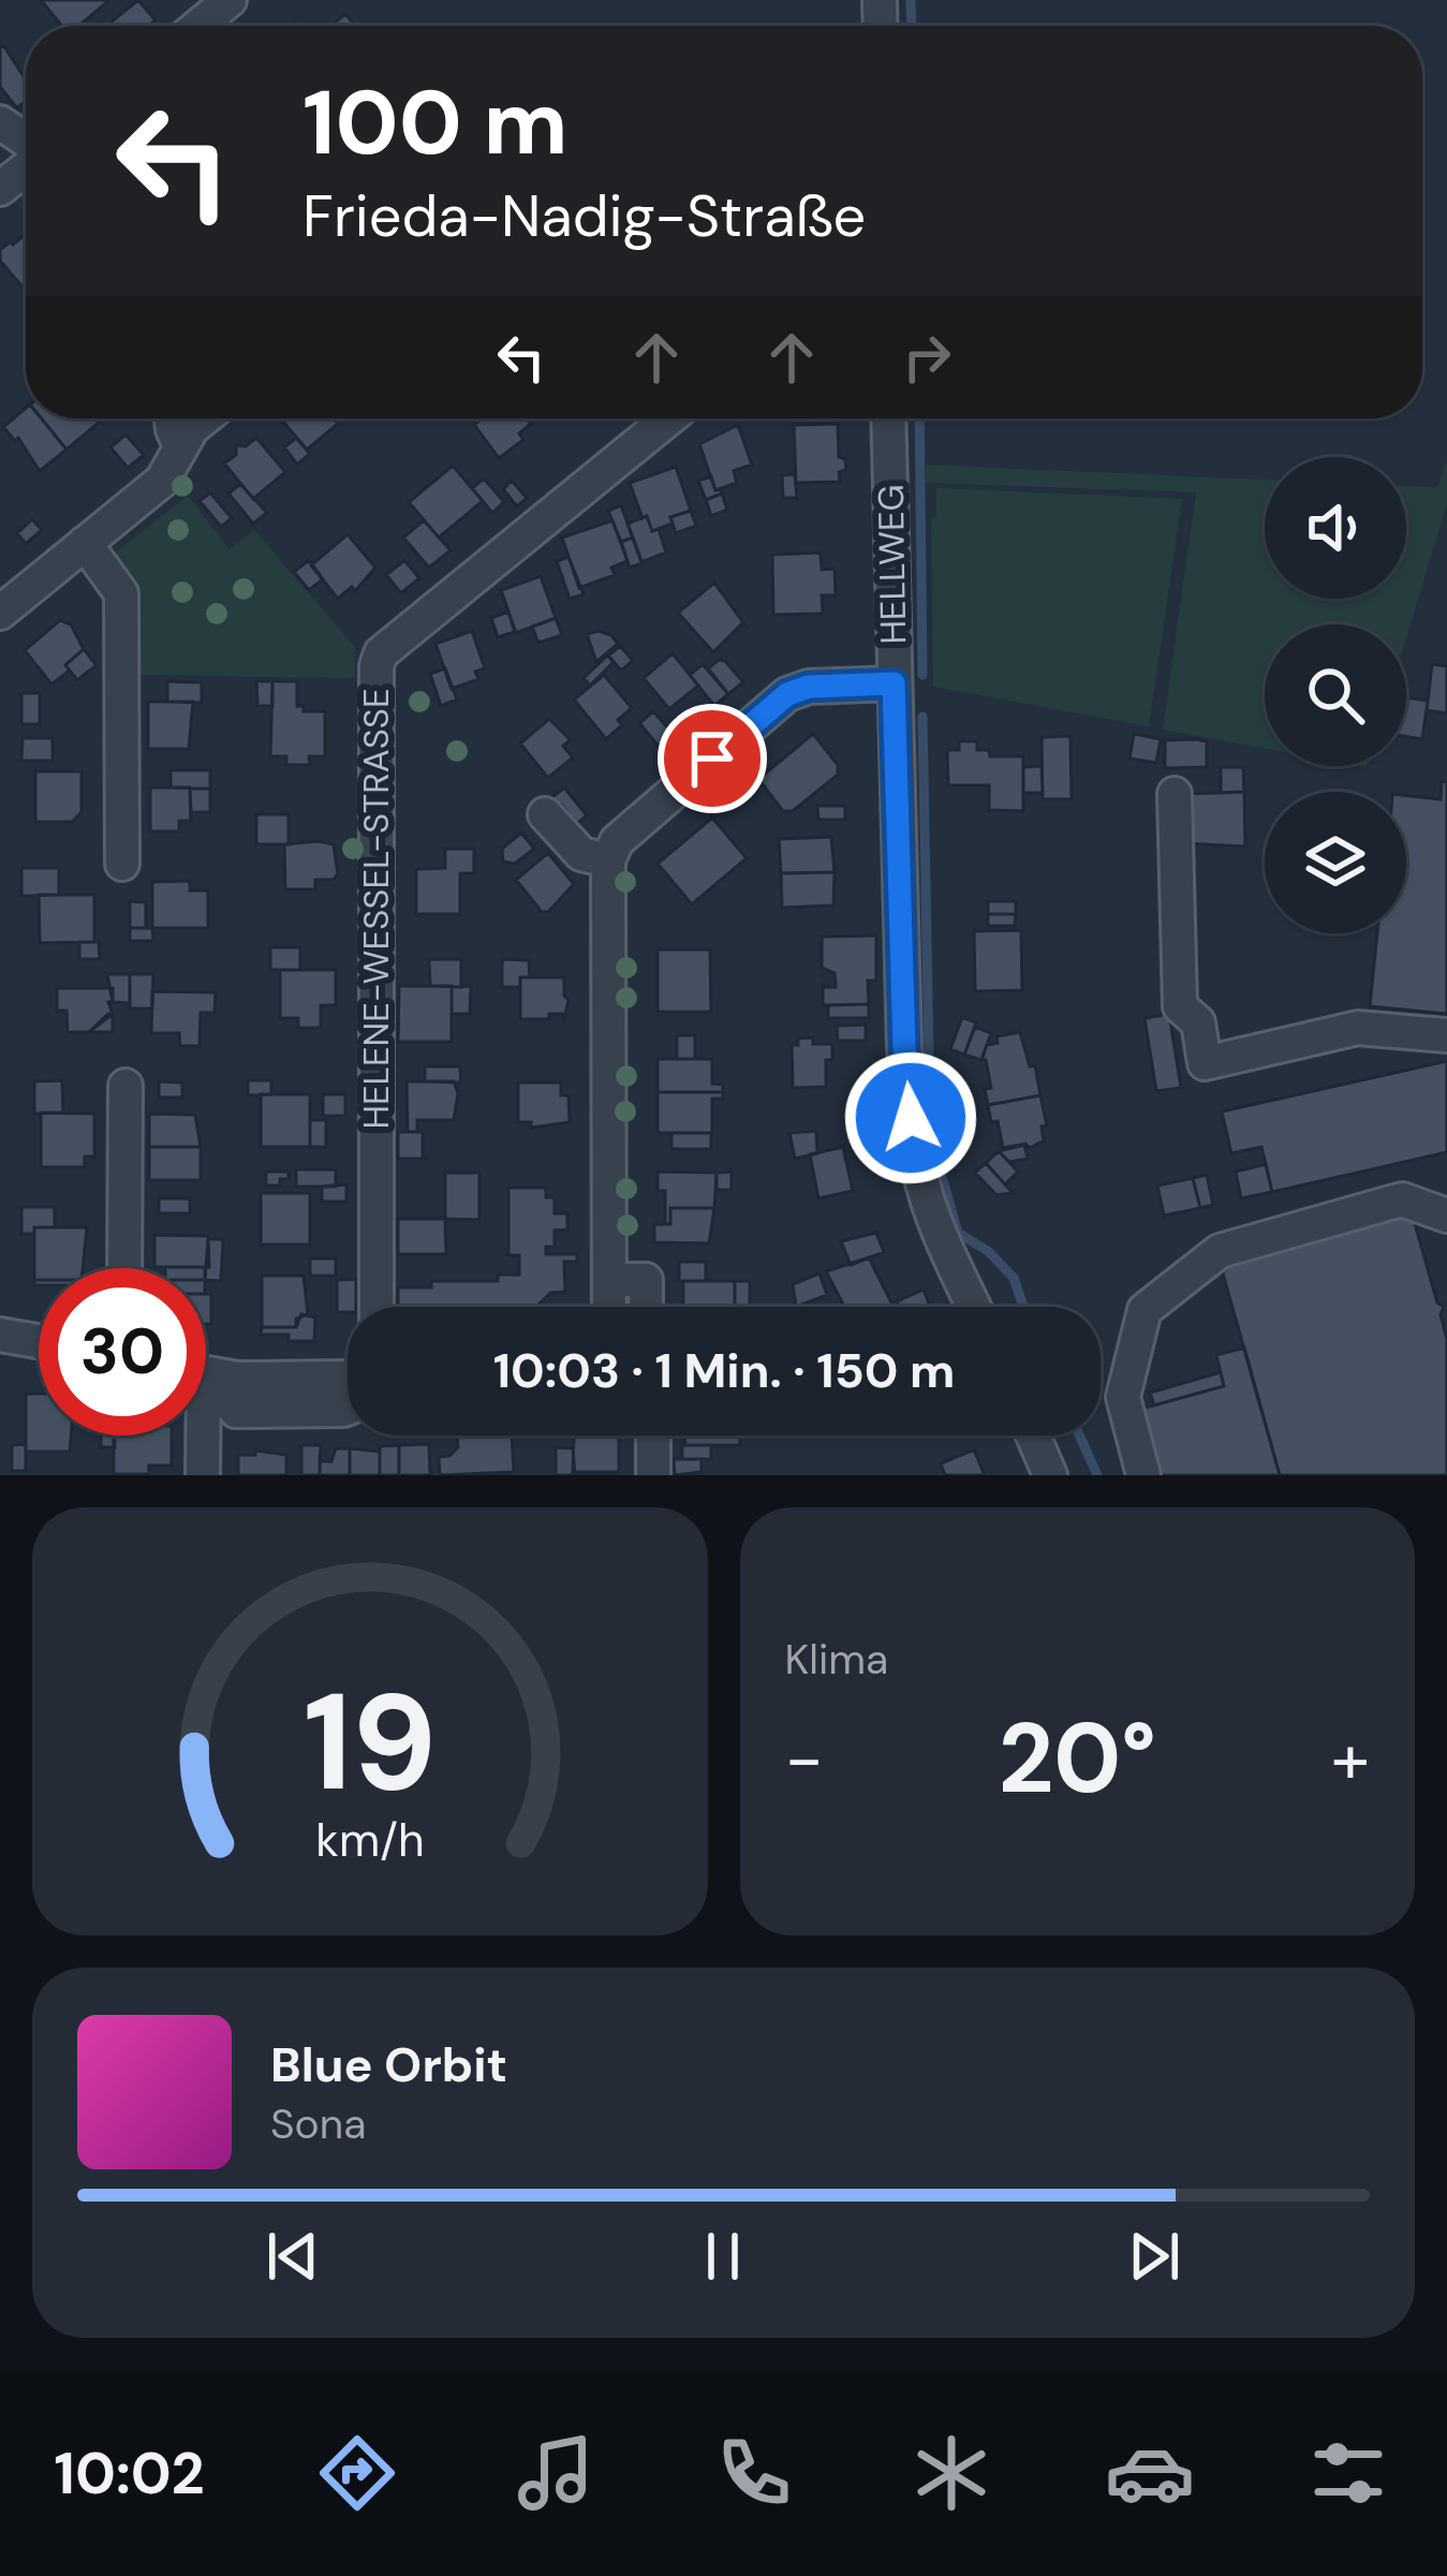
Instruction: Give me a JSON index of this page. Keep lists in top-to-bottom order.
{
  "streets": {
    "street": ["HELLWEG", "HELENE-WESSEL-STRASSE"]
  },
  "page": {
    "turn": ["100 m", "Frieda-Nadig-Straße"],
    "limit": "30",
    "trip": "10:03 · 1 Min. · 150 m",
    "tile": "Klima",
    "heat": ["−", "20°", "+"],
    "song": ["Blue Orbit", "Sona"],
    "tabs": "10:02",
    "gauge": ["19", "km/h"]
  }
}
